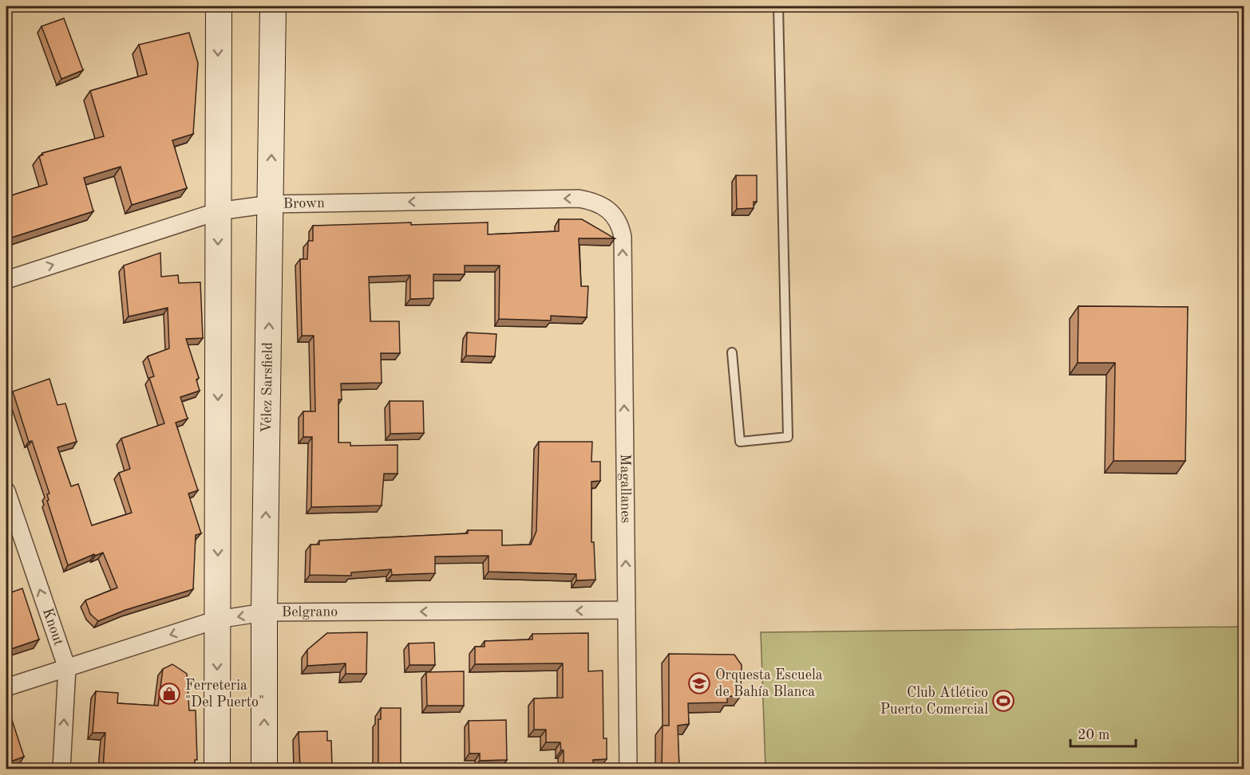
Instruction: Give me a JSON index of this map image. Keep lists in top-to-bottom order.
{
  "streets": {
    "street": [
      "Brown",
      "Vélez Sarsfield",
      "Magallanes",
      "Belgrano",
      "Knout"
    ]
  },
  "crossings": [
    ["Brown", "Vélez Sarsfield"],
    ["Brown", "Magallanes"],
    ["Vélez Sarsfield", "Belgrano"],
    ["Magallanes", "Belgrano"],
    ["Belgrano", "Knout"]
  ],
  "one_way": ["Magallanes", "Belgrano", "Knout"],
  "places": {
    "school or university": ["Orquesta Escuela de Bahía Blanca"],
    "shop": ["Ferreteria \"Del Puerto\""],
    "sports": ["Club Atlético Puerto Comercial"]
  },
  "scale_bar": "20 m"
}
